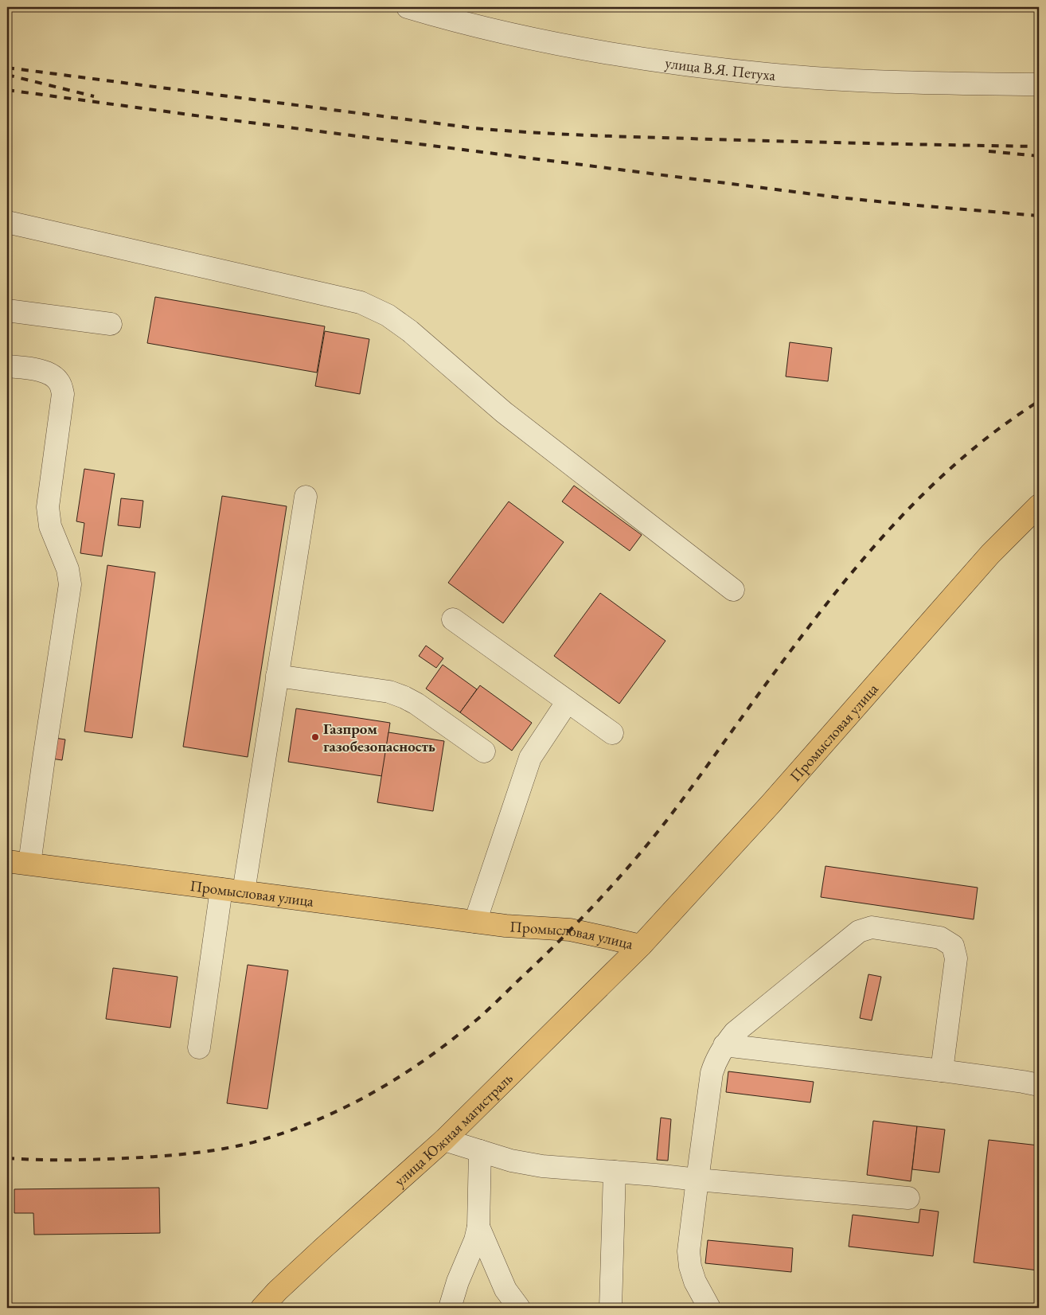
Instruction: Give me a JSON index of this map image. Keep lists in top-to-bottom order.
{
  "streets": {
    "main road": ["Промысловая улица", "улица Южная магистраль"],
    "street": ["улица В.Я. Петуха"]
  },
  "crossings": [
    ["Промысловая улица", "улица Южная магистраль"]
  ],
  "places": ["Газпром газобезопасность"]
}
